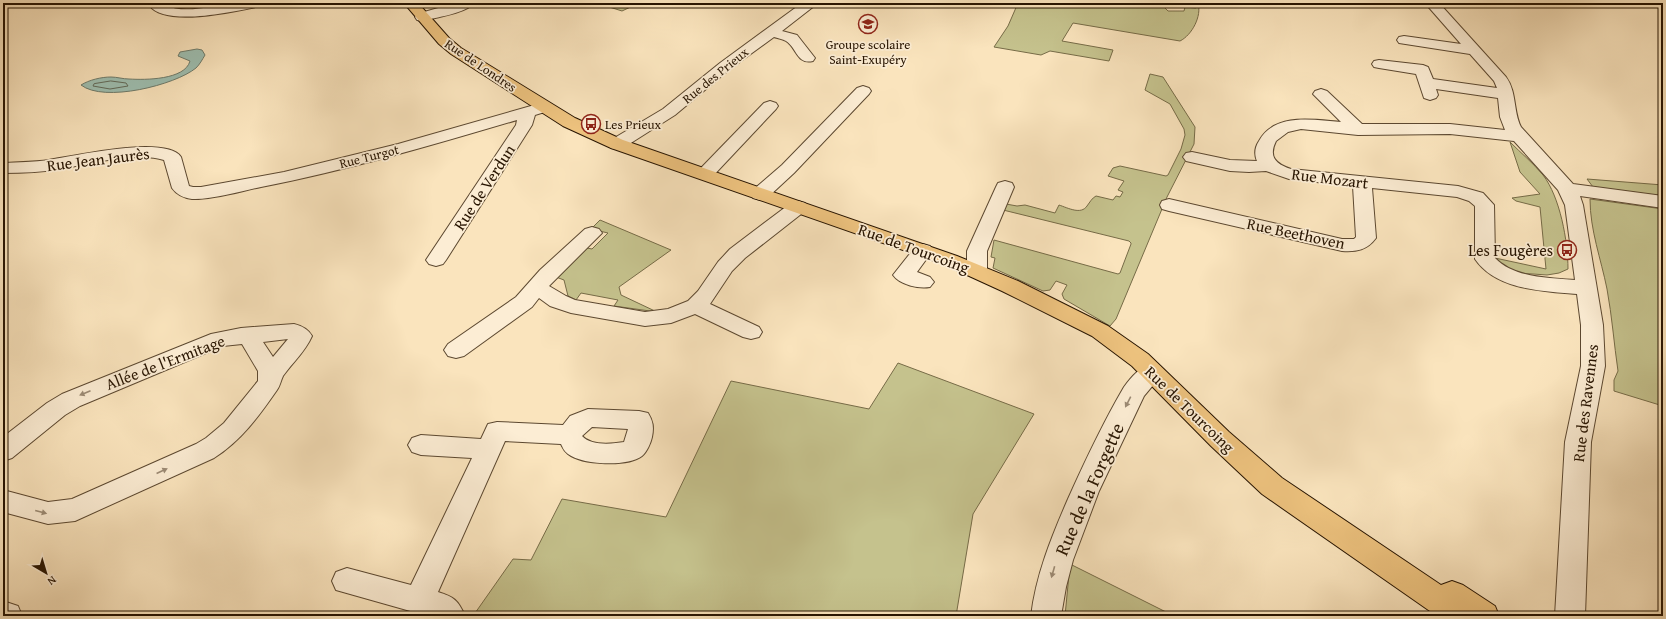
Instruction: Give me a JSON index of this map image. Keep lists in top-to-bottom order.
{
  "streets": {
    "main road": ["Rue de Londres", "Rue de Tourcoing"],
    "street": [
      "Rue des Prieux",
      "Rue Turgot",
      "Rue Jean Jaurès",
      "Rue Mozart",
      "Rue de Verdun",
      "Rue Beethoven",
      "Allée de l'Ermitage",
      "Rue des Ravennes",
      "Rue de la Forgette"
    ]
  },
  "crossings": [
    ["Rue de Londres", "Rue Turgot"],
    ["Rue de Londres", "Rue de Tourcoing"],
    ["Rue des Prieux", "Rue de Tourcoing"],
    ["Rue Turgot", "Rue Jean Jaurès"],
    ["Rue Turgot", "Rue de Verdun"],
    ["Rue Turgot", "Rue de Tourcoing"],
    ["Rue Mozart", "Rue Beethoven"],
    ["Rue Mozart", "Rue des Ravennes"],
    ["Rue de Tourcoing", "Rue de la Forgette"]
  ],
  "one_way": ["Rue de la Forgette"],
  "places": {
    "school or university": ["Groupe scolaire Saint-Exupéry"],
    "bus stop": ["Les Prieux", "Les Fougères"]
  },
  "north": "bottom right"
}
